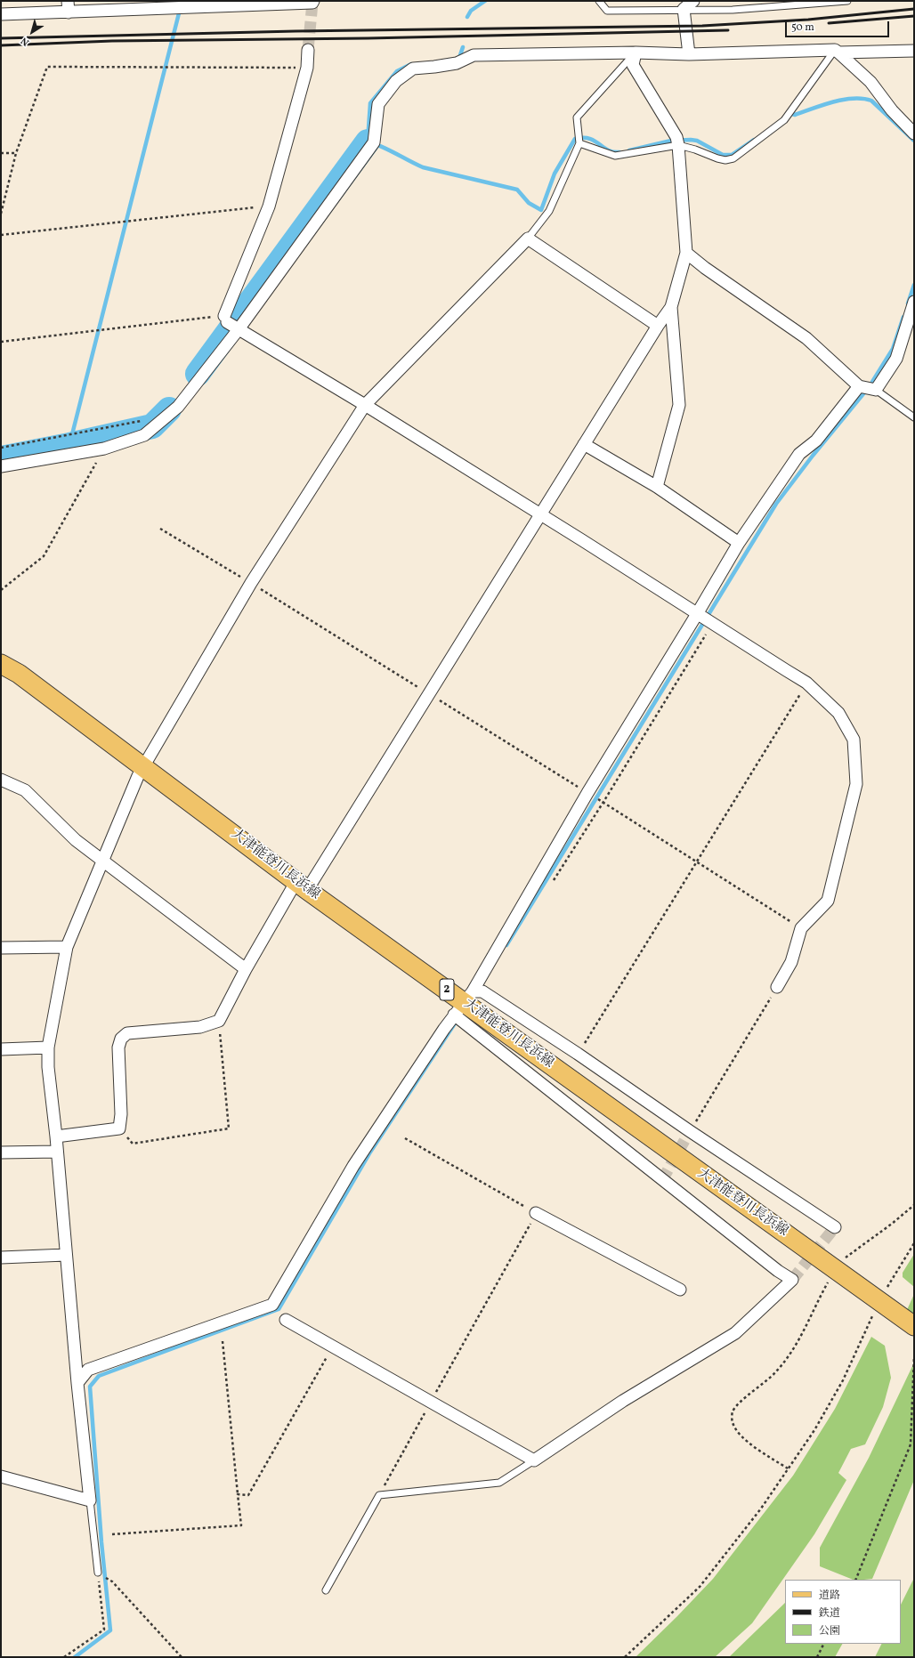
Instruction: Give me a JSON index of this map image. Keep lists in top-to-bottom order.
{
  "streets": {
    "main road": ["大津能登川長浜線", "2"]
  },
  "legend": ["道路", "鉄道", "公園"],
  "scale_bar": "50 m",
  "north": "bottom left"
}
